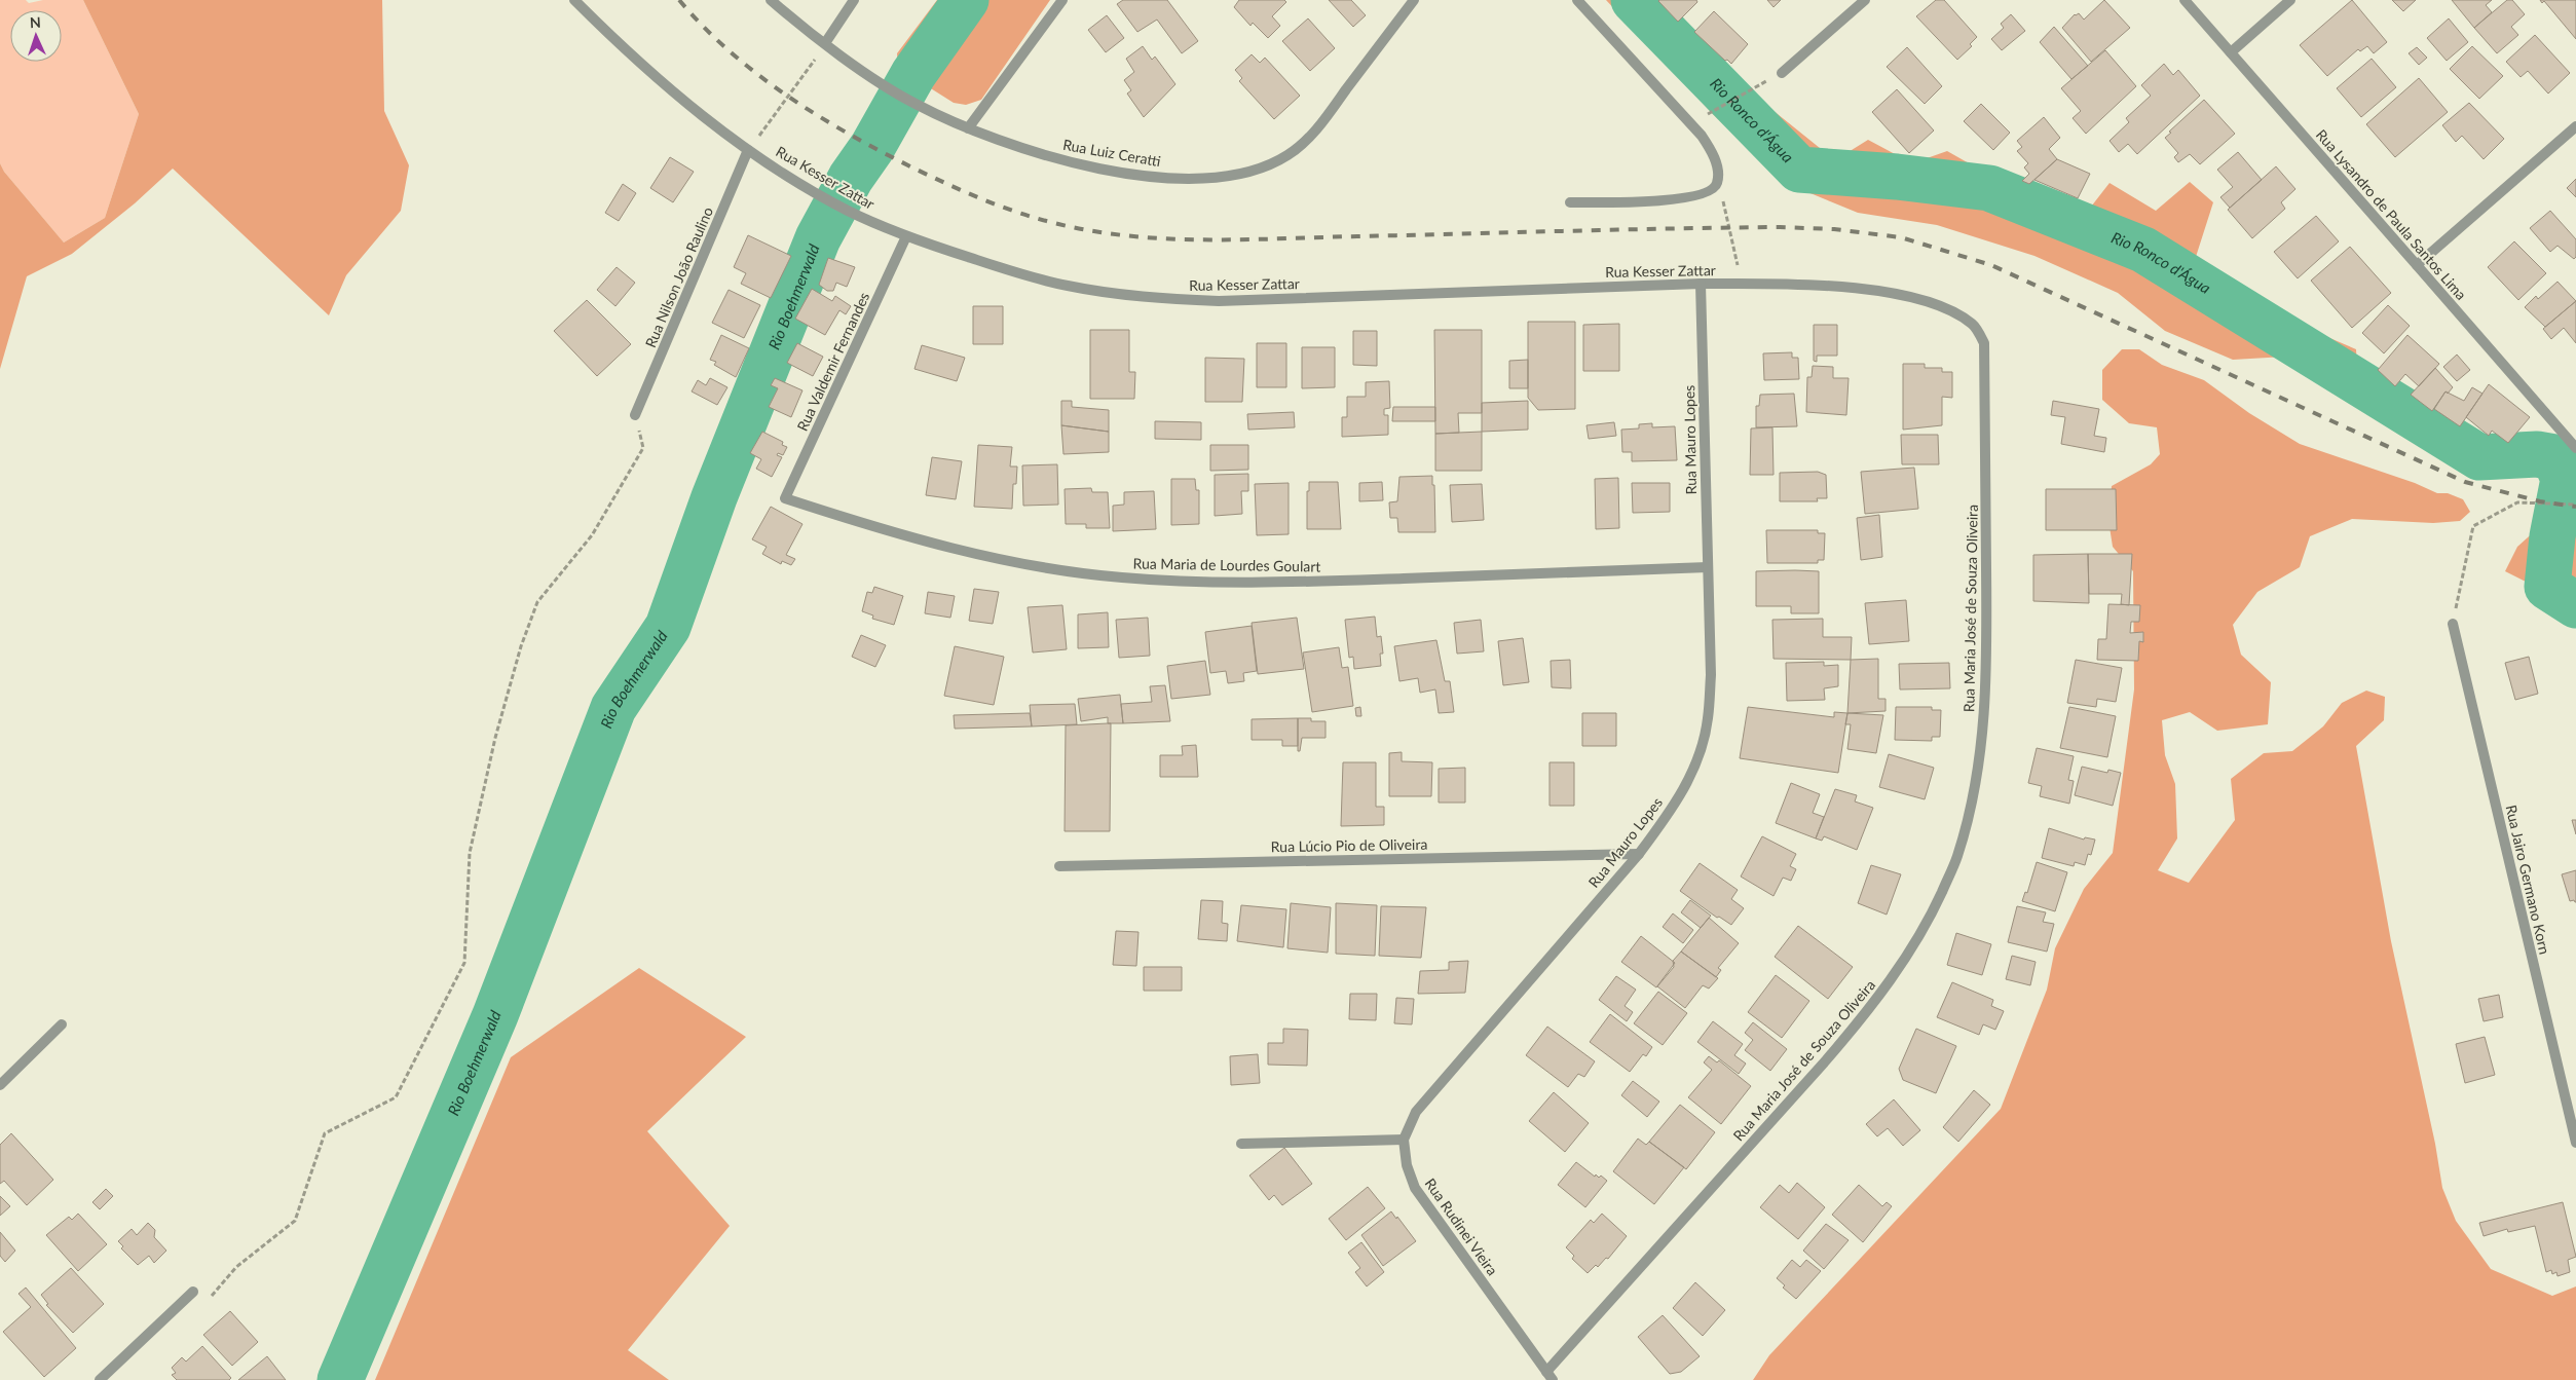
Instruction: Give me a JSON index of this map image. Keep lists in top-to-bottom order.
{
  "streets": {
    "street": [
      "Rua Luiz Ceratti",
      "Rua Kesser Zattar",
      "Rua Lysandro de Paula Santos Lima",
      "Rua Nilson João Raulino",
      "Rua Valdemir Fernandes",
      "Rua Mauro Lopes",
      "Rua Maria de Lourdes Goulart",
      "Rua Maria José de Souza Oliveira",
      "Rua Lúcio Pio de Oliveira",
      "Rua Jairo Germano Korn",
      "Rua Rudinei Vieira"
    ]
  },
  "crossings": [
    ["Rua Kesser Zattar", "Rua Nilson João Raulino"],
    ["Rua Kesser Zattar", "Rua Valdemir Fernandes"],
    ["Rua Kesser Zattar", "Rua Mauro Lopes"],
    ["Rua Kesser Zattar", "Rua Maria José de Souza Oliveira"],
    ["Rua Valdemir Fernandes", "Rua Maria de Lourdes Goulart"],
    ["Rua Mauro Lopes", "Rua Maria de Lourdes Goulart"],
    ["Rua Mauro Lopes", "Rua Lúcio Pio de Oliveira"],
    ["Rua Mauro Lopes", "Rua Rudinei Vieira"],
    ["Rua Maria José de Souza Oliveira", "Rua Rudinei Vieira"]
  ],
  "water": ["Rio Ronco d'Água", "Rio Boehmerwald"],
  "north": "top"
}
